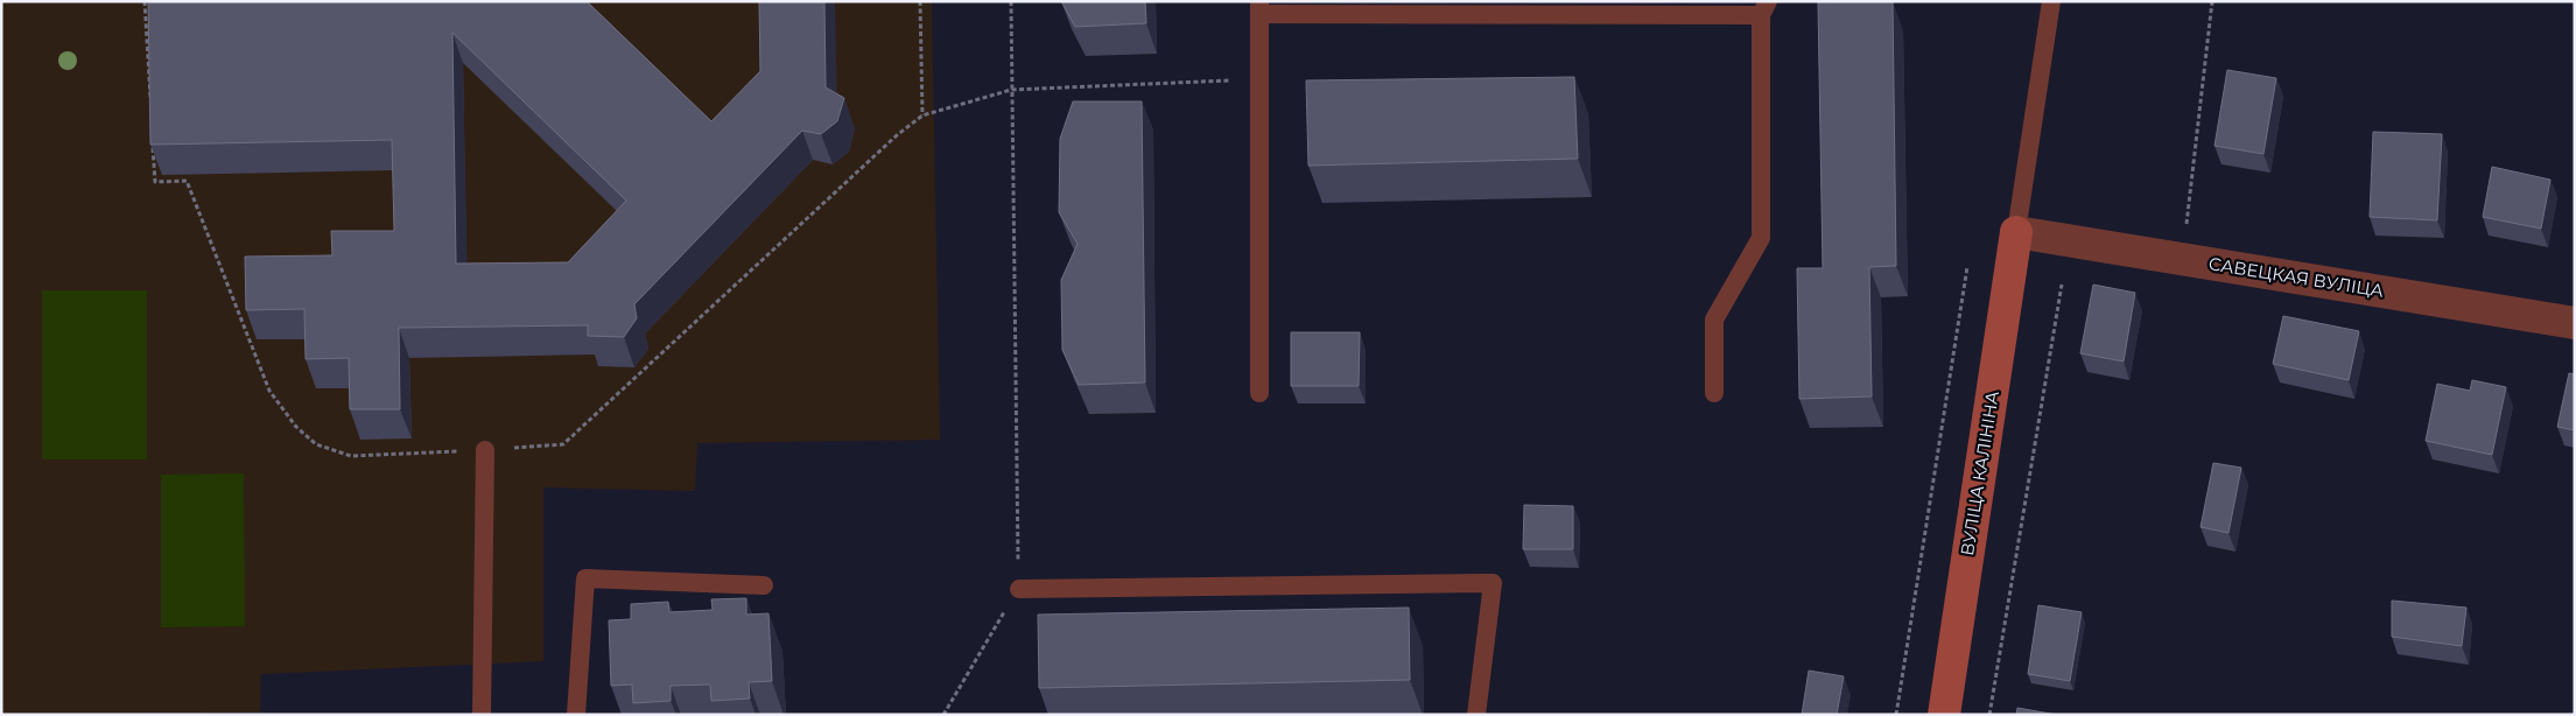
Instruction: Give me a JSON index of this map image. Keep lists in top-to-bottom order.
{
  "streets": {
    "street": ["САВЕЦКАЯ ВУЛІЦА", "ВУЛІЦА КАЛІНІНА"]
  },
  "crossings": [
    ["САВЕЦКАЯ ВУЛІЦА", "ВУЛІЦА КАЛІНІНА"]
  ]
}
